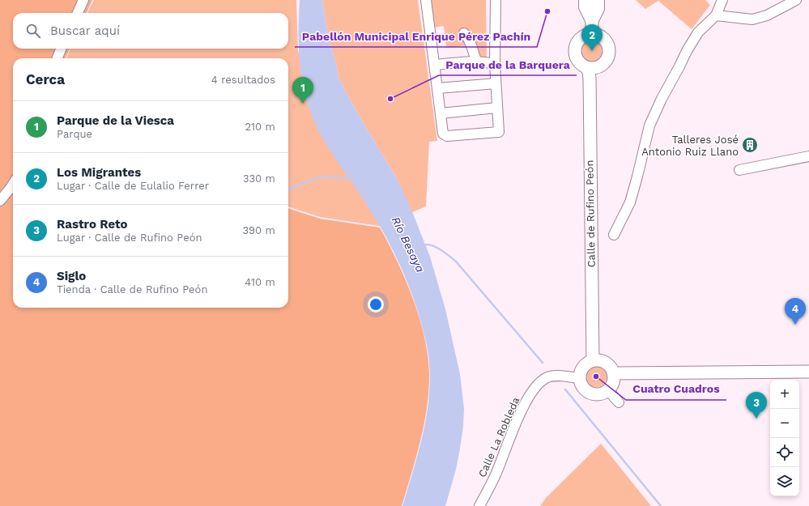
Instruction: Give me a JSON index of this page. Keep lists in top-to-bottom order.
{
  "streets": {
    "main road": ["Calle de Rufino Peón"],
    "street": ["Calle La Robleda"]
  },
  "crossings": [
    ["Calle de Rufino Peón", "Calle La Robleda"]
  ],
  "water": ["Río Besaya"],
  "places": {
    "other": ["Pabellón Municipal Enrique Pérez Pachín", "Parque de la Barquera", "Cuatro Cuadros"],
    "building": ["Talleres José Antonio Ruiz Llano"]
  },
  "page": {
    "search": "Buscar aquí",
    "pins": [
      "2",
      "1",
      "4",
      "3"
    ],
    "heading": ["Cerca", "4 resultados"],
    "list": [
      {
        "mark": "1",
        "name": "Parque de la Viesca",
        "note": "Parque",
        "value": "210 m"
      },
      {
        "mark": "2",
        "name": "Los Migrantes",
        "note": "Lugar · Calle de Eulalio Ferrer",
        "value": "330 m"
      },
      {
        "mark": "3",
        "name": "Rastro Reto",
        "note": "Lugar · Calle de Rufino Peón",
        "value": "390 m"
      },
      {
        "mark": "4",
        "name": "Siglo",
        "note": "Tienda · Calle de Rufino Peón",
        "value": "410 m"
      }
    ],
    "map_buttons": ["+", "−"]
  }
}
